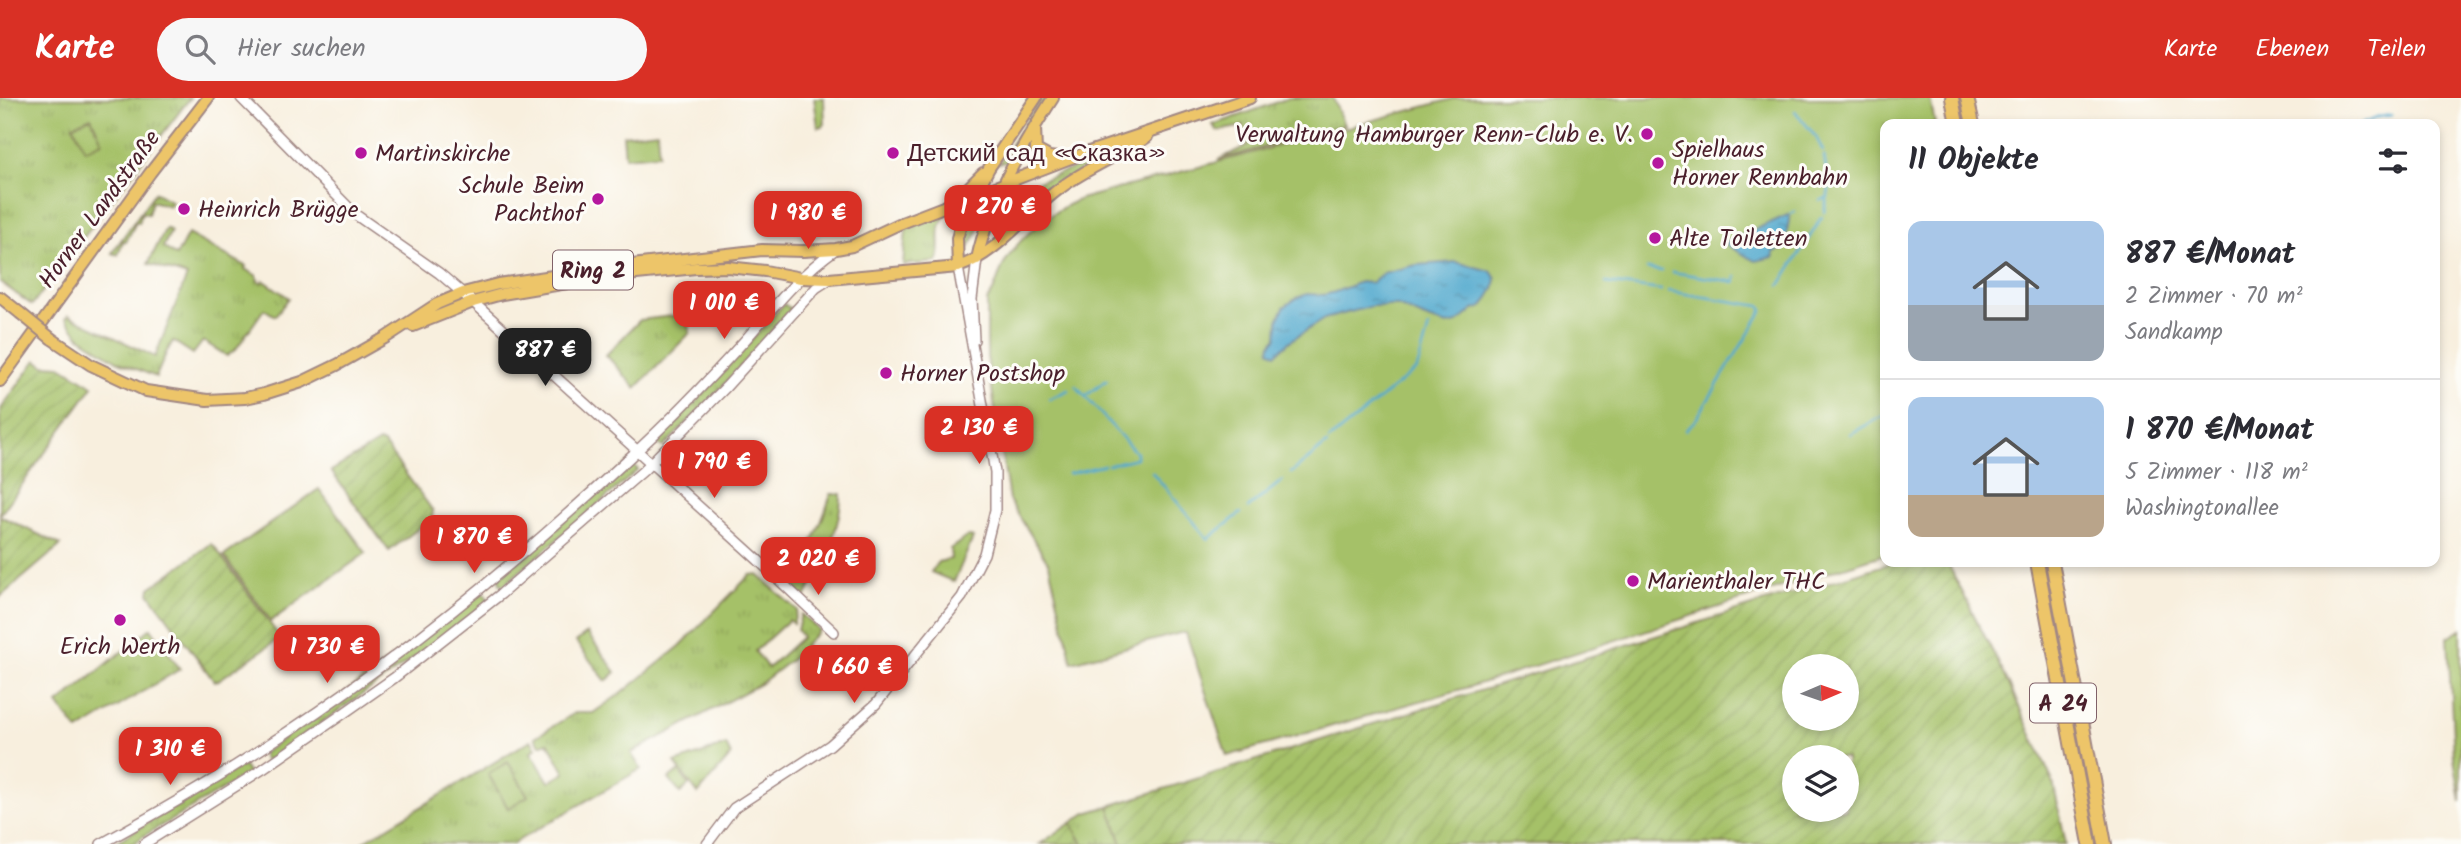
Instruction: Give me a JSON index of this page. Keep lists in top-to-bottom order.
{
  "streets": {
    "highway": ["A 24"],
    "main road": ["Horner Landstraße", "Ring 2"]
  },
  "places": [
    "Verwaltung Hamburger Renn-Club e. V.",
    "Martinskirche",
    "Детский сад «Сказка»",
    "Spielhaus Horner Rennbahn",
    "Schule Beim Pachthof",
    "Heinrich Brügge",
    "Alte Toiletten",
    "Horner Postshop",
    "Marienthaler THC",
    "Erich Werth"
  ],
  "north": "right",
  "page": {
    "header": "Karte",
    "search": "Hier suchen",
    "nav": ["Karte", "Ebenen", "Teilen"],
    "heading": "11 Objekte",
    "price": [
      "1 270 €",
      "1 980 €",
      "1 010 €",
      "887 €",
      "2 130 €",
      "1 790 €",
      "1 870 €",
      "2 020 €",
      "1 730 €",
      "1 660 €",
      "1 310 €"
    ],
    "list": [
      {
        "name": "887 €/Monat",
        "note": "2 Zimmer · 70 m² · Sandkamp"
      },
      {
        "name": "1 870 €/Monat",
        "note": "5 Zimmer · 118 m² · Washingtonallee"
      }
    ]
  }
}
